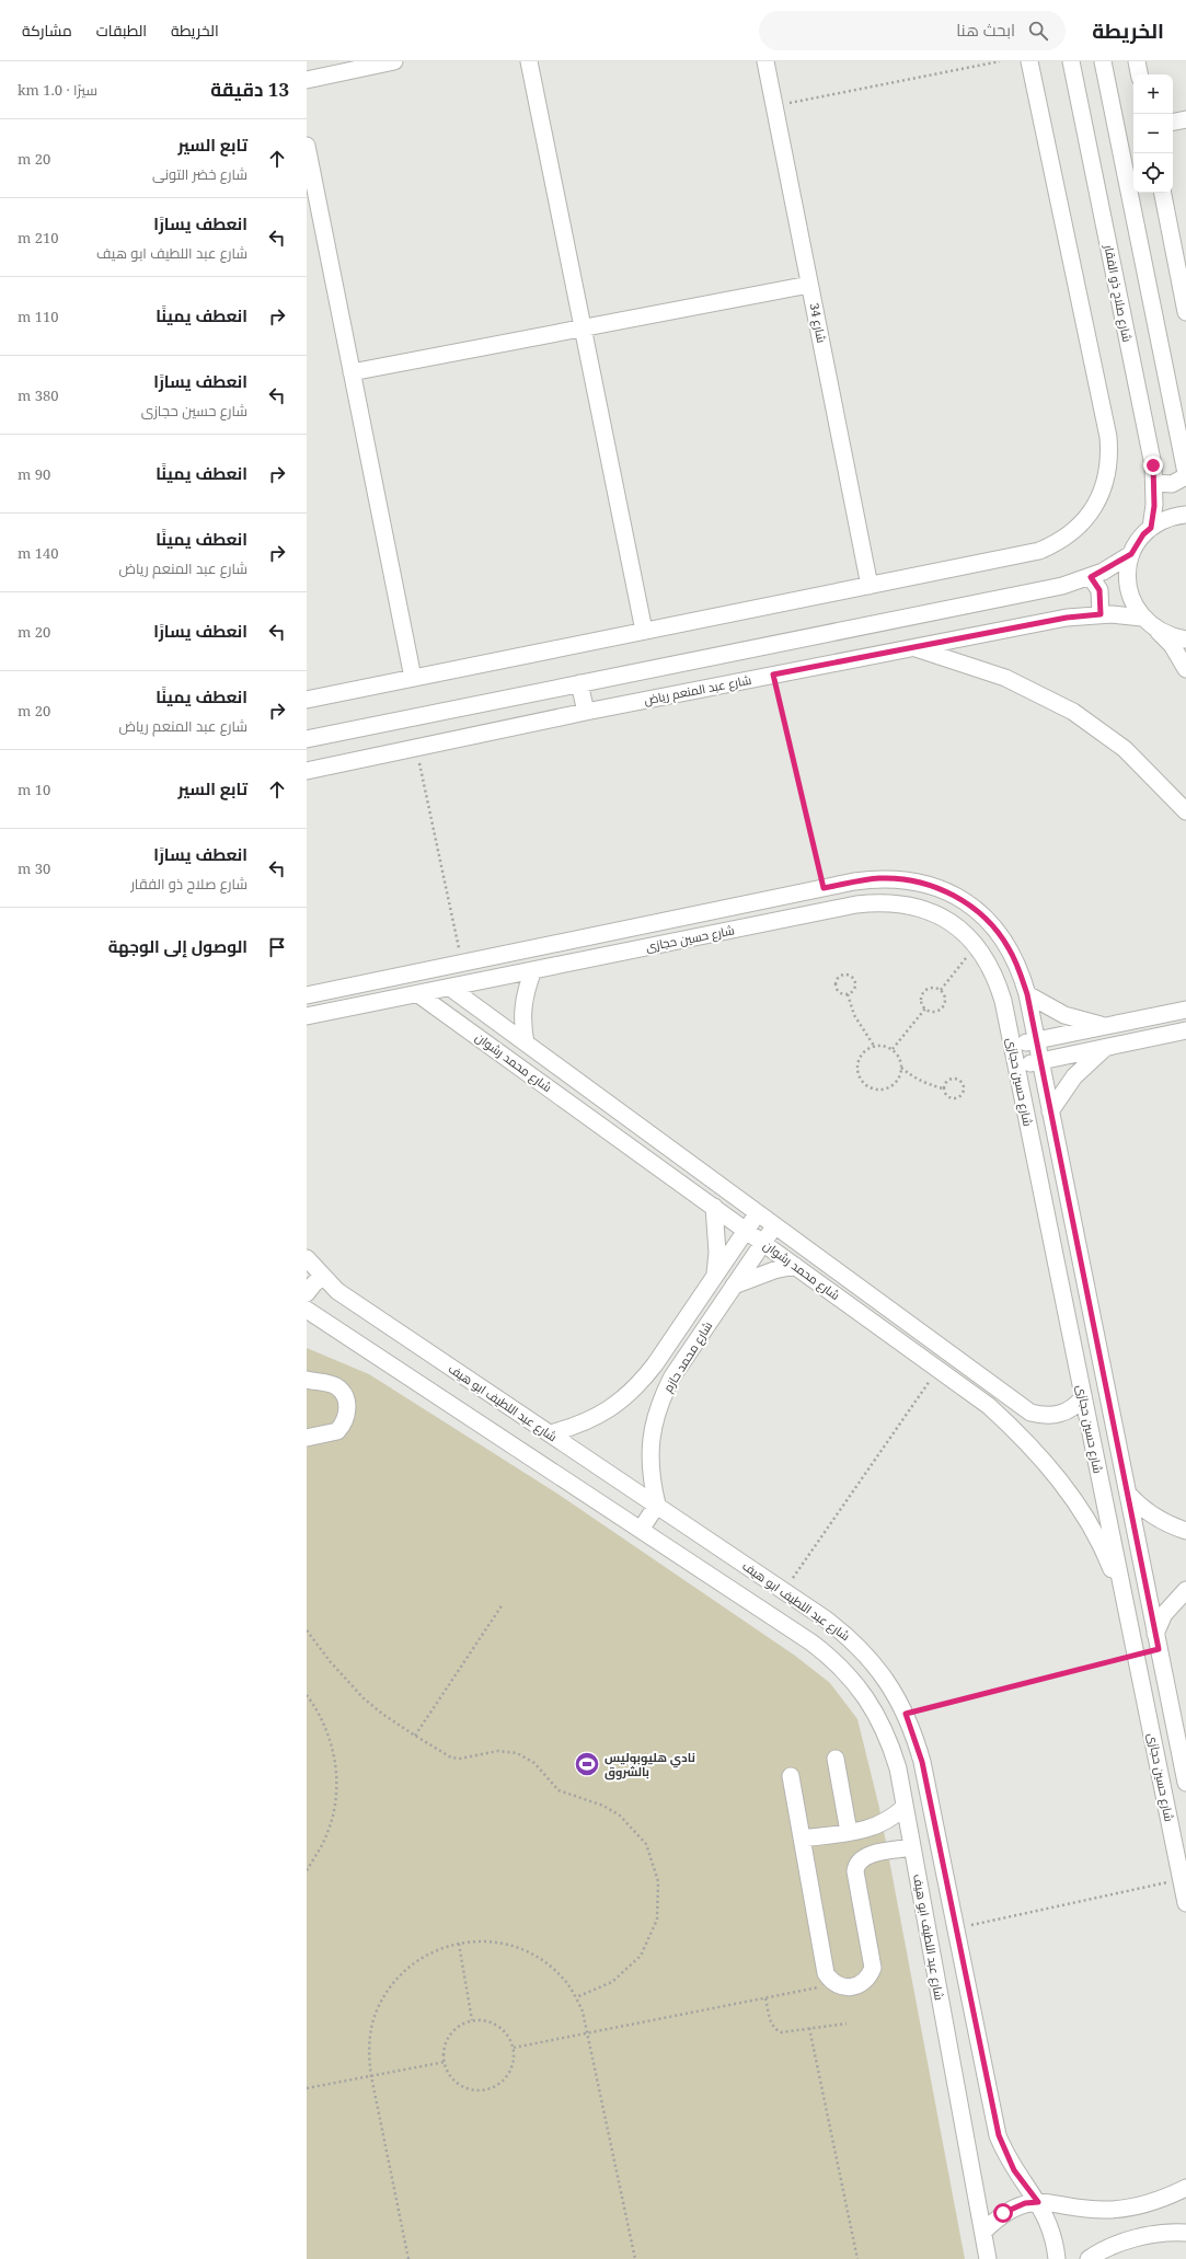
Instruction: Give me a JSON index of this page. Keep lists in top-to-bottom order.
{
  "streets": {
    "street": [
      "شارع صلاح ذو الفقار",
      "شارع 34",
      "شارع عبد المنعم رياض",
      "شارع حسين حجازى",
      "شارع محمد رشوان",
      "شارع محمد حازم",
      "شارع عبد اللطيف ابو هيف"
    ]
  },
  "crossings": [
    ["شارع حسين حجازى", "شارع محمد رشوان"],
    ["شارع محمد رشوان", "شارع محمد حازم"],
    ["شارع محمد حازم", "شارع عبد اللطيف ابو هيف"]
  ],
  "places": {
    "sports": ["نادي هليوبوليس بالشروق"]
  },
  "page": {
    "header": "الخريطة",
    "search": "ابحث هنا",
    "nav": ["الخريطة", "الطبقات", "مشاركة"],
    "heading": ["13 دقيقة", "سيرًا · 1.0 km"],
    "map_buttons": ["+", "−"],
    "list": [
      ["تابع السير", "شارع خضر التونى", "20 m"],
      ["انعطف يسارًا", "شارع عبد اللطيف ابو هيف", "210 m"],
      ["انعطف يمينًا", "110 m"],
      ["انعطف يسارًا", "شارع حسين حجازى", "380 m"],
      ["انعطف يمينًا", "90 m"],
      ["انعطف يمينًا", "شارع عبد المنعم رياض", "140 m"],
      ["انعطف يسارًا", "20 m"],
      ["انعطف يمينًا", "شارع عبد المنعم رياض", "20 m"],
      ["تابع السير", "10 m"],
      ["انعطف يسارًا", "شارع صلاح ذو الفقار", "30 m"],
      "الوصول إلى الوجهة"
    ]
  }
}
